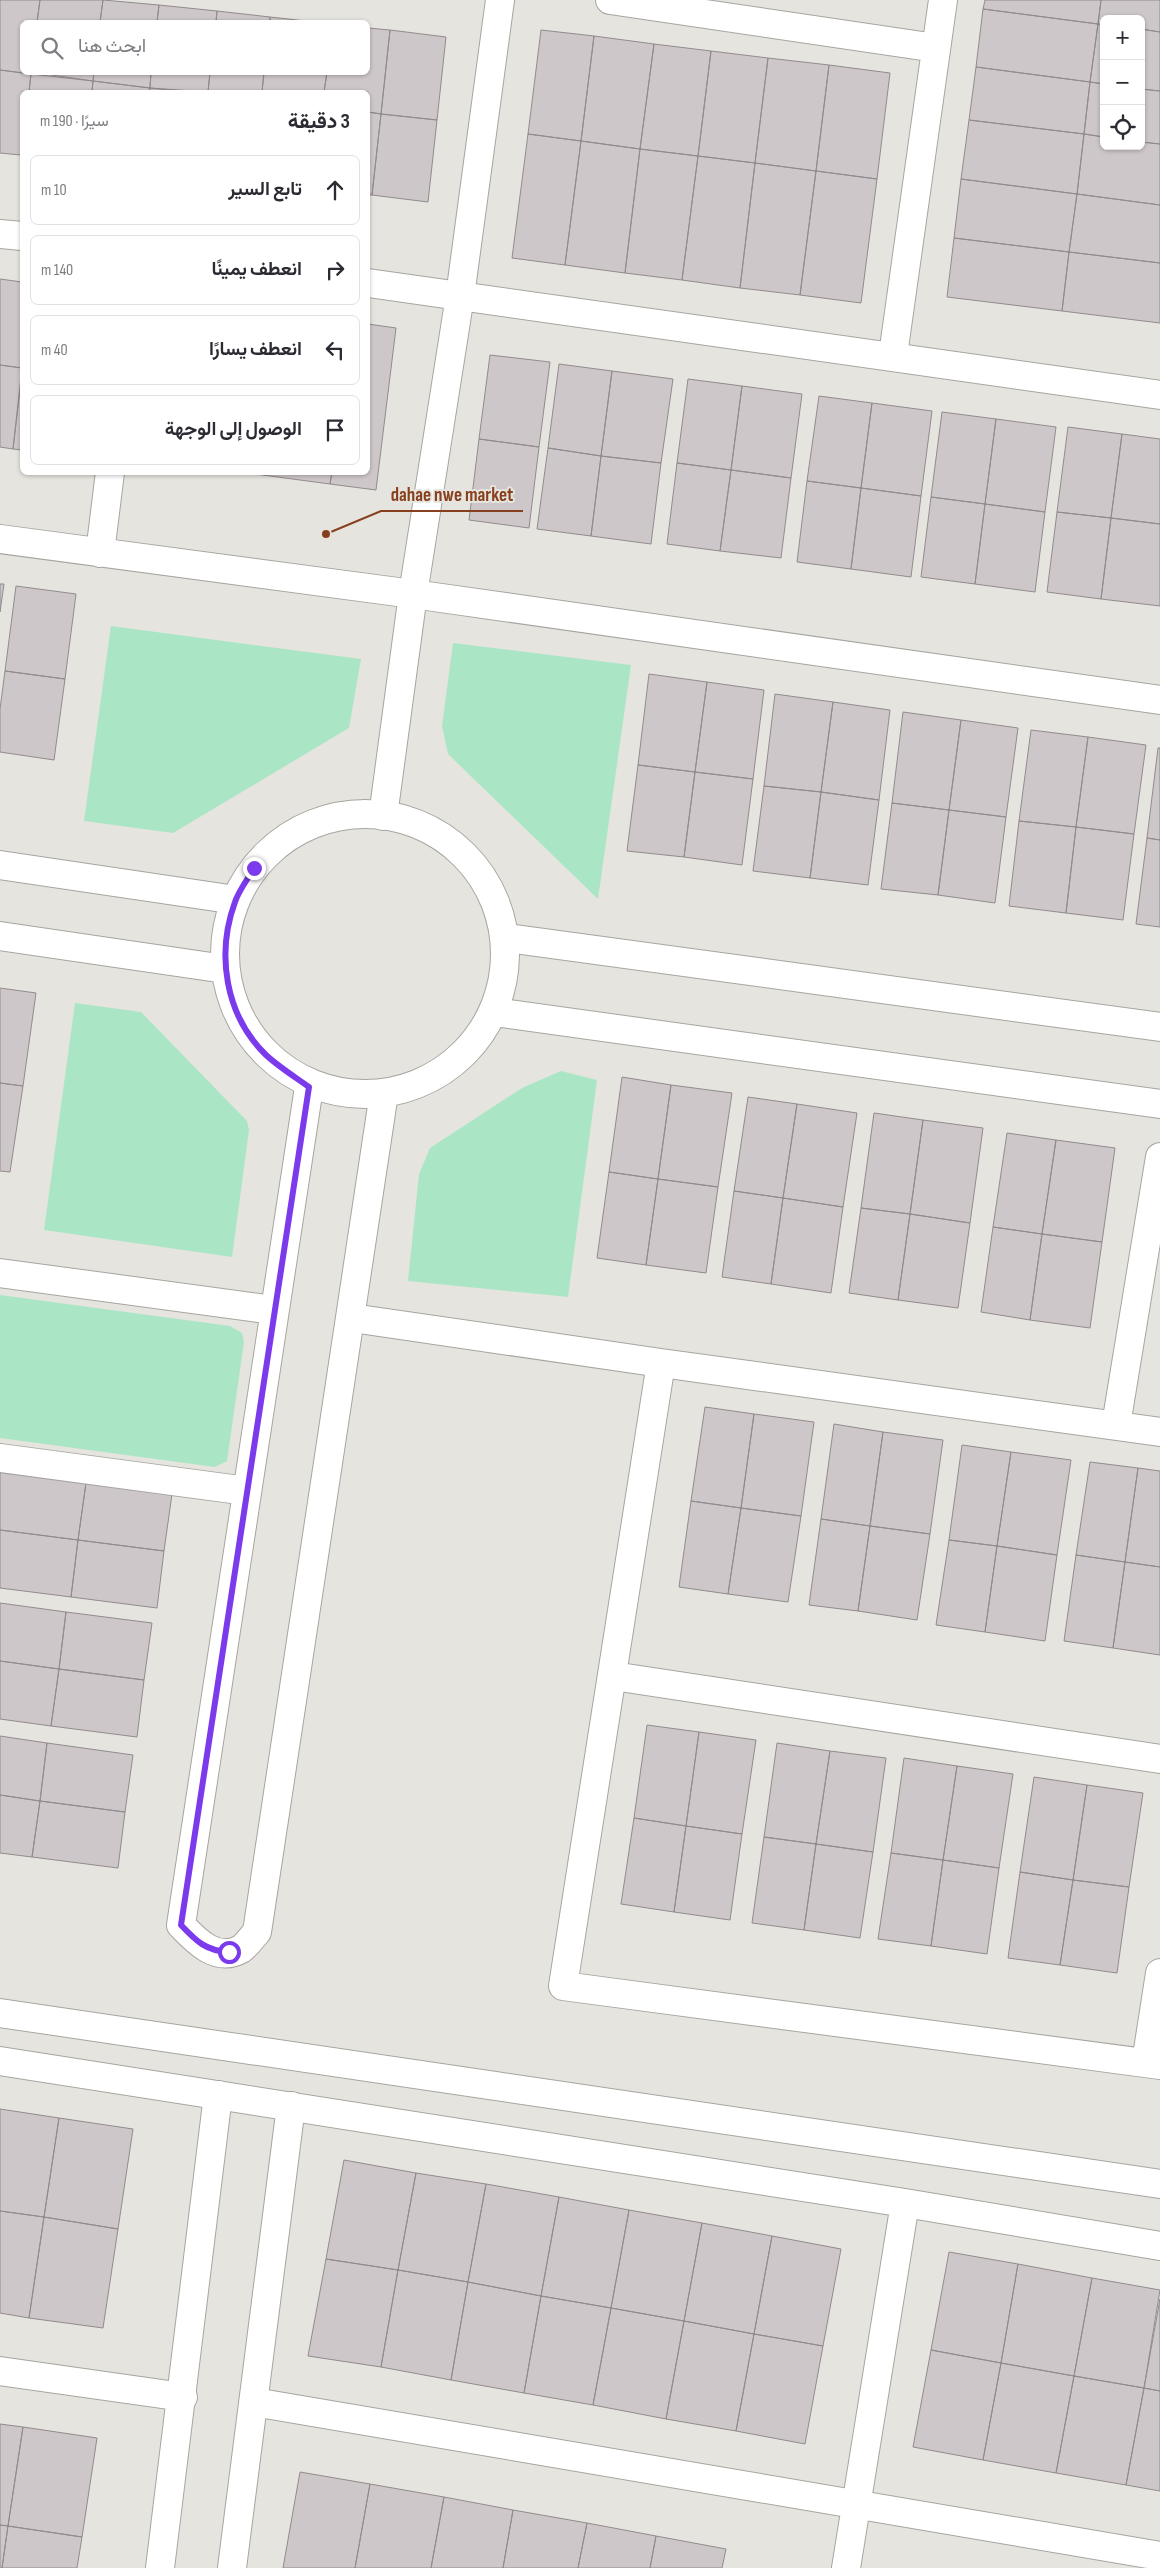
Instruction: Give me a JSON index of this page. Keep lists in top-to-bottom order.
{
  "places": ["dahae nwe market"],
  "page": {
    "map_buttons": ["+", "−"],
    "search": "ابحث هنا",
    "heading": ["3 دقيقة", "سيرًا · 190 m"],
    "list": [
      ["تابع السير", "10 m"],
      ["انعطف يمينًا", "140 m"],
      ["انعطف يسارًا", "40 m"],
      "الوصول إلى الوجهة"
    ]
  }
}
